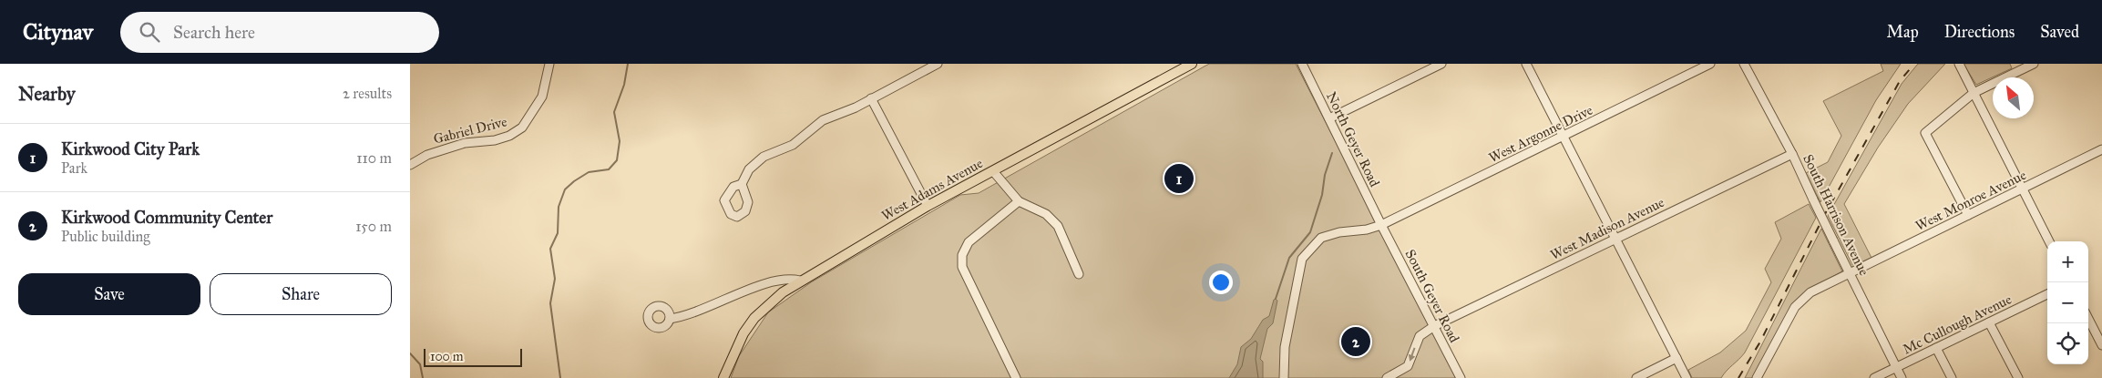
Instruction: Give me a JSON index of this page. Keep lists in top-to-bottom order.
{
  "streets": {
    "main road": ["West Adams Avenue"],
    "street": [
      "Gabriel Drive",
      "West Argonne Drive",
      "North Geyer Road",
      "West Monroe Avenue",
      "South Harrison Avenue",
      "West Madison Avenue",
      "South Geyer Road",
      "Mc Cullough Avenue"
    ]
  },
  "crossings": [
    ["West Argonne Drive", "North Geyer Road"],
    ["West Argonne Drive", "South Geyer Road"],
    ["North Geyer Road", "South Geyer Road"],
    ["West Monroe Avenue", "South Harrison Avenue"],
    ["South Harrison Avenue", "West Madison Avenue"],
    ["South Harrison Avenue", "Mc Cullough Avenue"],
    ["West Madison Avenue", "South Geyer Road"]
  ],
  "scale_bar": "100 m",
  "north": "top left",
  "page": {
    "header": "Citynav",
    "search": "Search here",
    "nav": ["Map", "Directions", "Saved"],
    "heading": ["Nearby", "2 results"],
    "list": [
      {
        "mark": "1",
        "name": "Kirkwood City Park",
        "note": "Park",
        "value": "110 m"
      },
      {
        "mark": "2",
        "name": "Kirkwood Community Center",
        "note": "Public building",
        "value": "150 m"
      }
    ],
    "pins": ["1", "2"],
    "map_buttons": ["+", "−"],
    "buttons": ["Save", "Share"],
    "scale": "100 m"
  }
}
